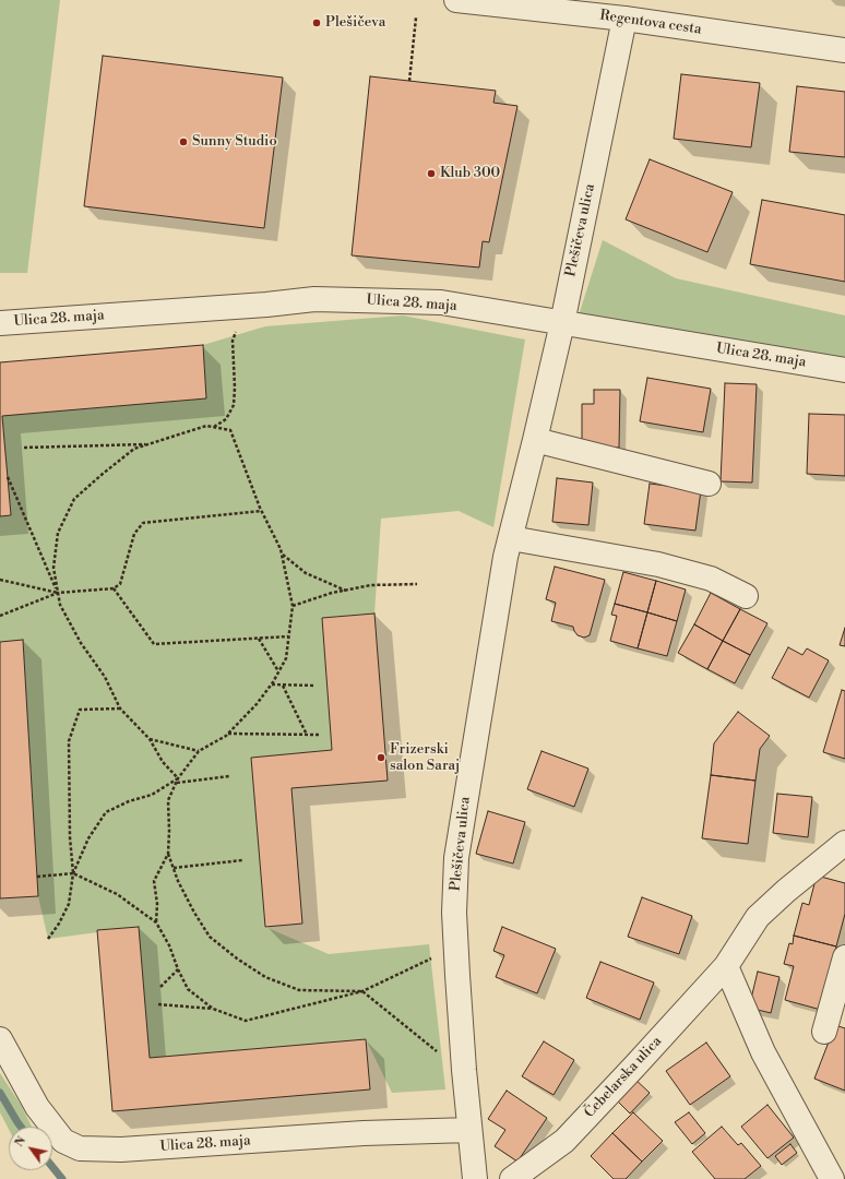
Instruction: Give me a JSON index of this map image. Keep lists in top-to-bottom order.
{
  "streets": {
    "street": [
      "Regentova cesta",
      "Plešičeva ulica",
      "Ulica 28. maja",
      "Čebelarska ulica"
    ]
  },
  "crossings": [
    ["Regentova cesta", "Plešičeva ulica"],
    ["Plešičeva ulica", "Ulica 28. maja"]
  ],
  "places": [
    "Plešičeva",
    "Sunny Studio",
    "Klub 300",
    "Frizerski salon Saraj"
  ],
  "north": "top left"
}
